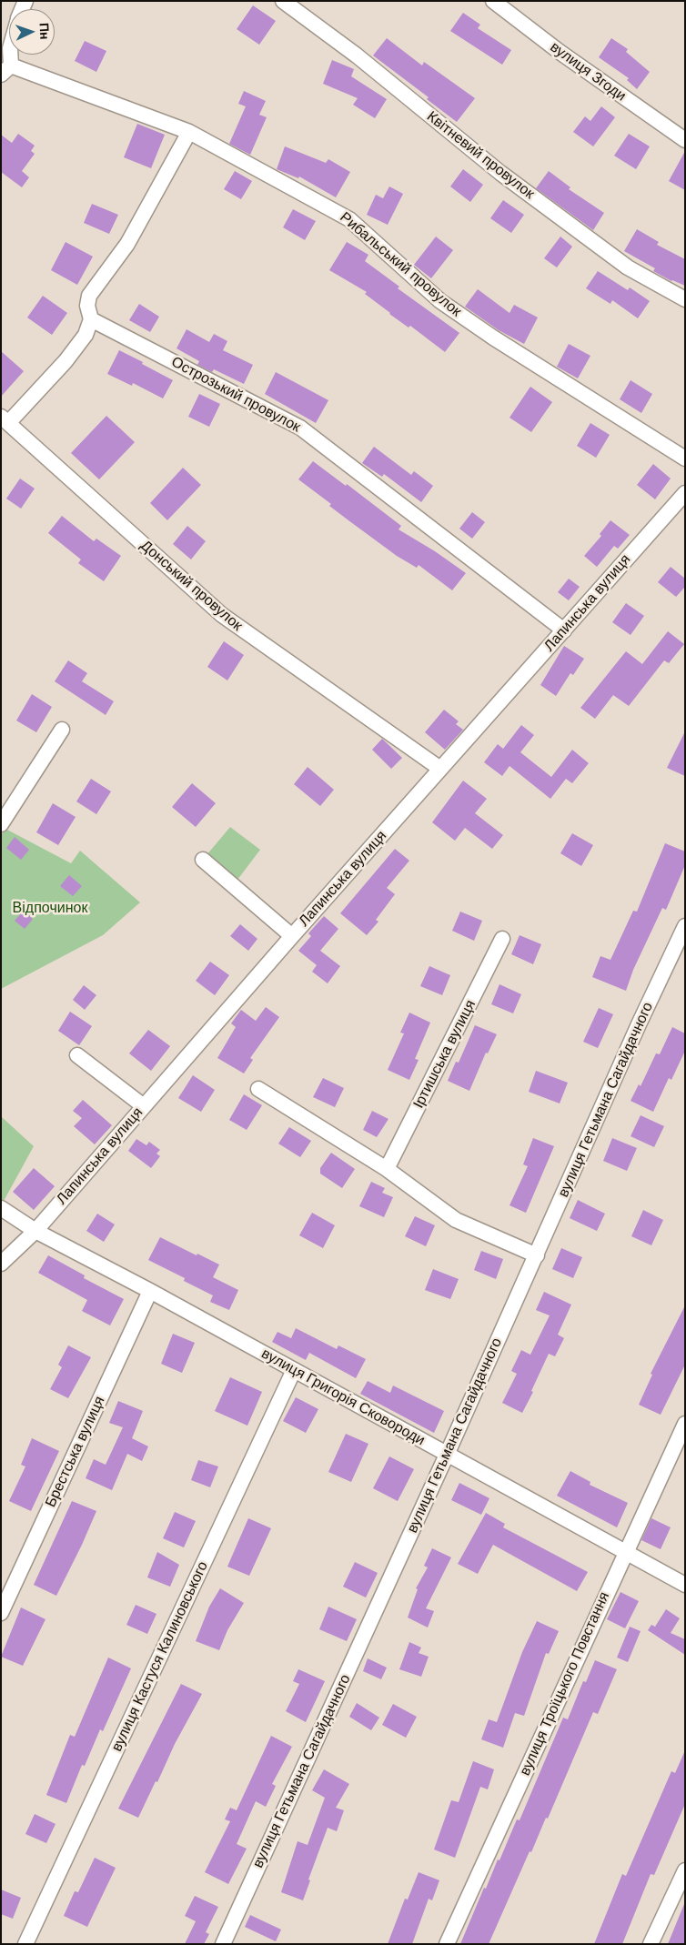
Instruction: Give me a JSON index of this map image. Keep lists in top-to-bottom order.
{
  "streets": {
    "street": [
      "вулиця Згоди",
      "Квітневий провулок",
      "Рибальський провулок",
      "Острозький провулок",
      "Донський провулок",
      "Лапинська вулиця",
      "Іртишська вулиця",
      "вулиця Гетьмана Сагайдачного",
      "вулиця Григорія Сковороди",
      "Брестська вулиця",
      "вулиця Кастуся Калиновського",
      "вулиця Троїцького Повстання"
    ]
  },
  "crossings": [
    ["Острозький провулок", "Лапинська вулиця"],
    ["Донський провулок", "Лапинська вулиця"],
    ["Лапинська вулиця", "вулиця Григорія Сковороди"],
    ["вулиця Гетьмана Сагайдачного", "вулиця Григорія Сковороди"],
    ["вулиця Григорія Сковороди", "Брестська вулиця"],
    ["вулиця Григорія Сковороди", "вулиця Кастуся Калиновського"],
    ["вулиця Григорія Сковороди", "вулиця Троїцького Повстання"]
  ],
  "parks": ["Відпочинок"],
  "north": "right"
}
